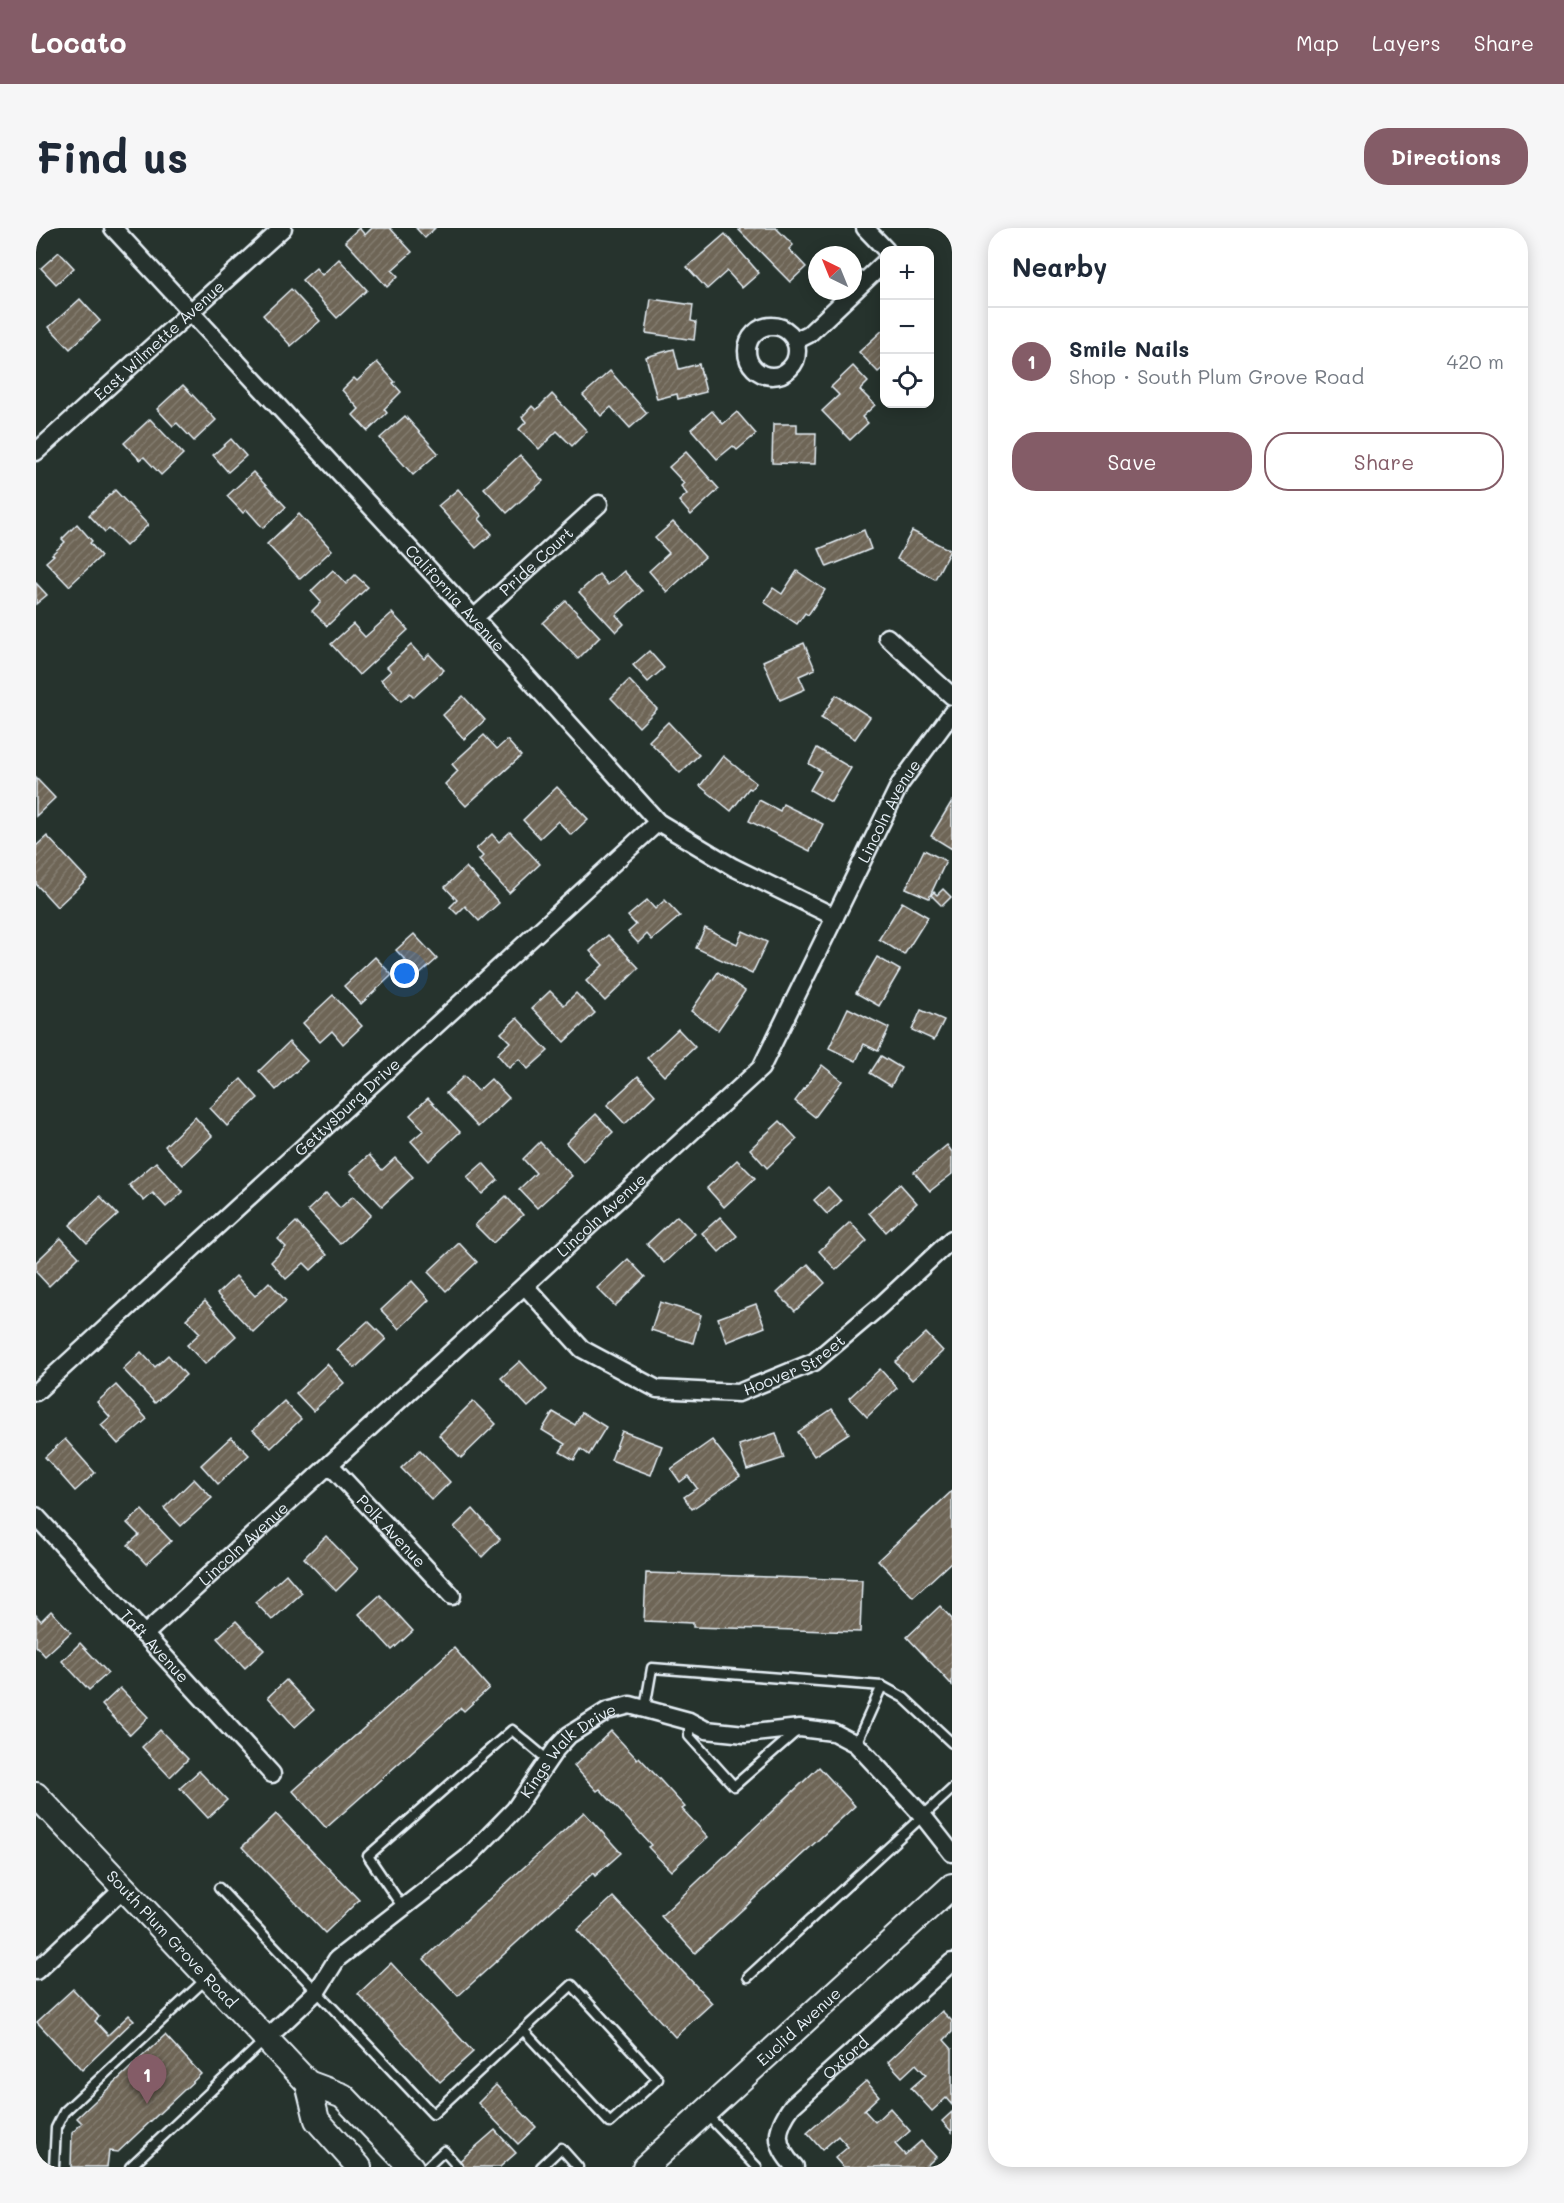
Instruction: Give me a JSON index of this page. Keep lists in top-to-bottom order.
{
  "streets": {
    "main road": ["South Plum Grove Road", "Euclid Avenue"],
    "street": [
      "East Wilmette Avenue",
      "Pride Court",
      "California Avenue",
      "Lincoln Avenue",
      "Gettysburg Drive",
      "Hoover Street",
      "Polk Avenue",
      "Taft Avenue",
      "Kings Walk Drive",
      "Oxford"
    ]
  },
  "crossings": [
    ["East Wilmette Avenue", "California Avenue"],
    ["Pride Court", "California Avenue"],
    ["California Avenue", "Lincoln Avenue"],
    ["California Avenue", "Gettysburg Drive"],
    ["Lincoln Avenue", "Hoover Street"],
    ["Lincoln Avenue", "Polk Avenue"],
    ["Lincoln Avenue", "Taft Avenue"],
    ["Kings Walk Drive", "South Plum Grove Road"]
  ],
  "north": "top left",
  "page": {
    "header": "Locato",
    "nav": ["Map", "Layers", "Share"],
    "buttons": [
      "Directions",
      ["Save", "Share"]
    ],
    "title": "Find us",
    "heading": "Nearby",
    "map_buttons": ["+", "−"],
    "list": [
      {
        "mark": "1",
        "name": "Smile Nails",
        "note": "Shop · South Plum Grove Road",
        "value": "420 m"
      }
    ],
    "pins": "1"
  }
}
